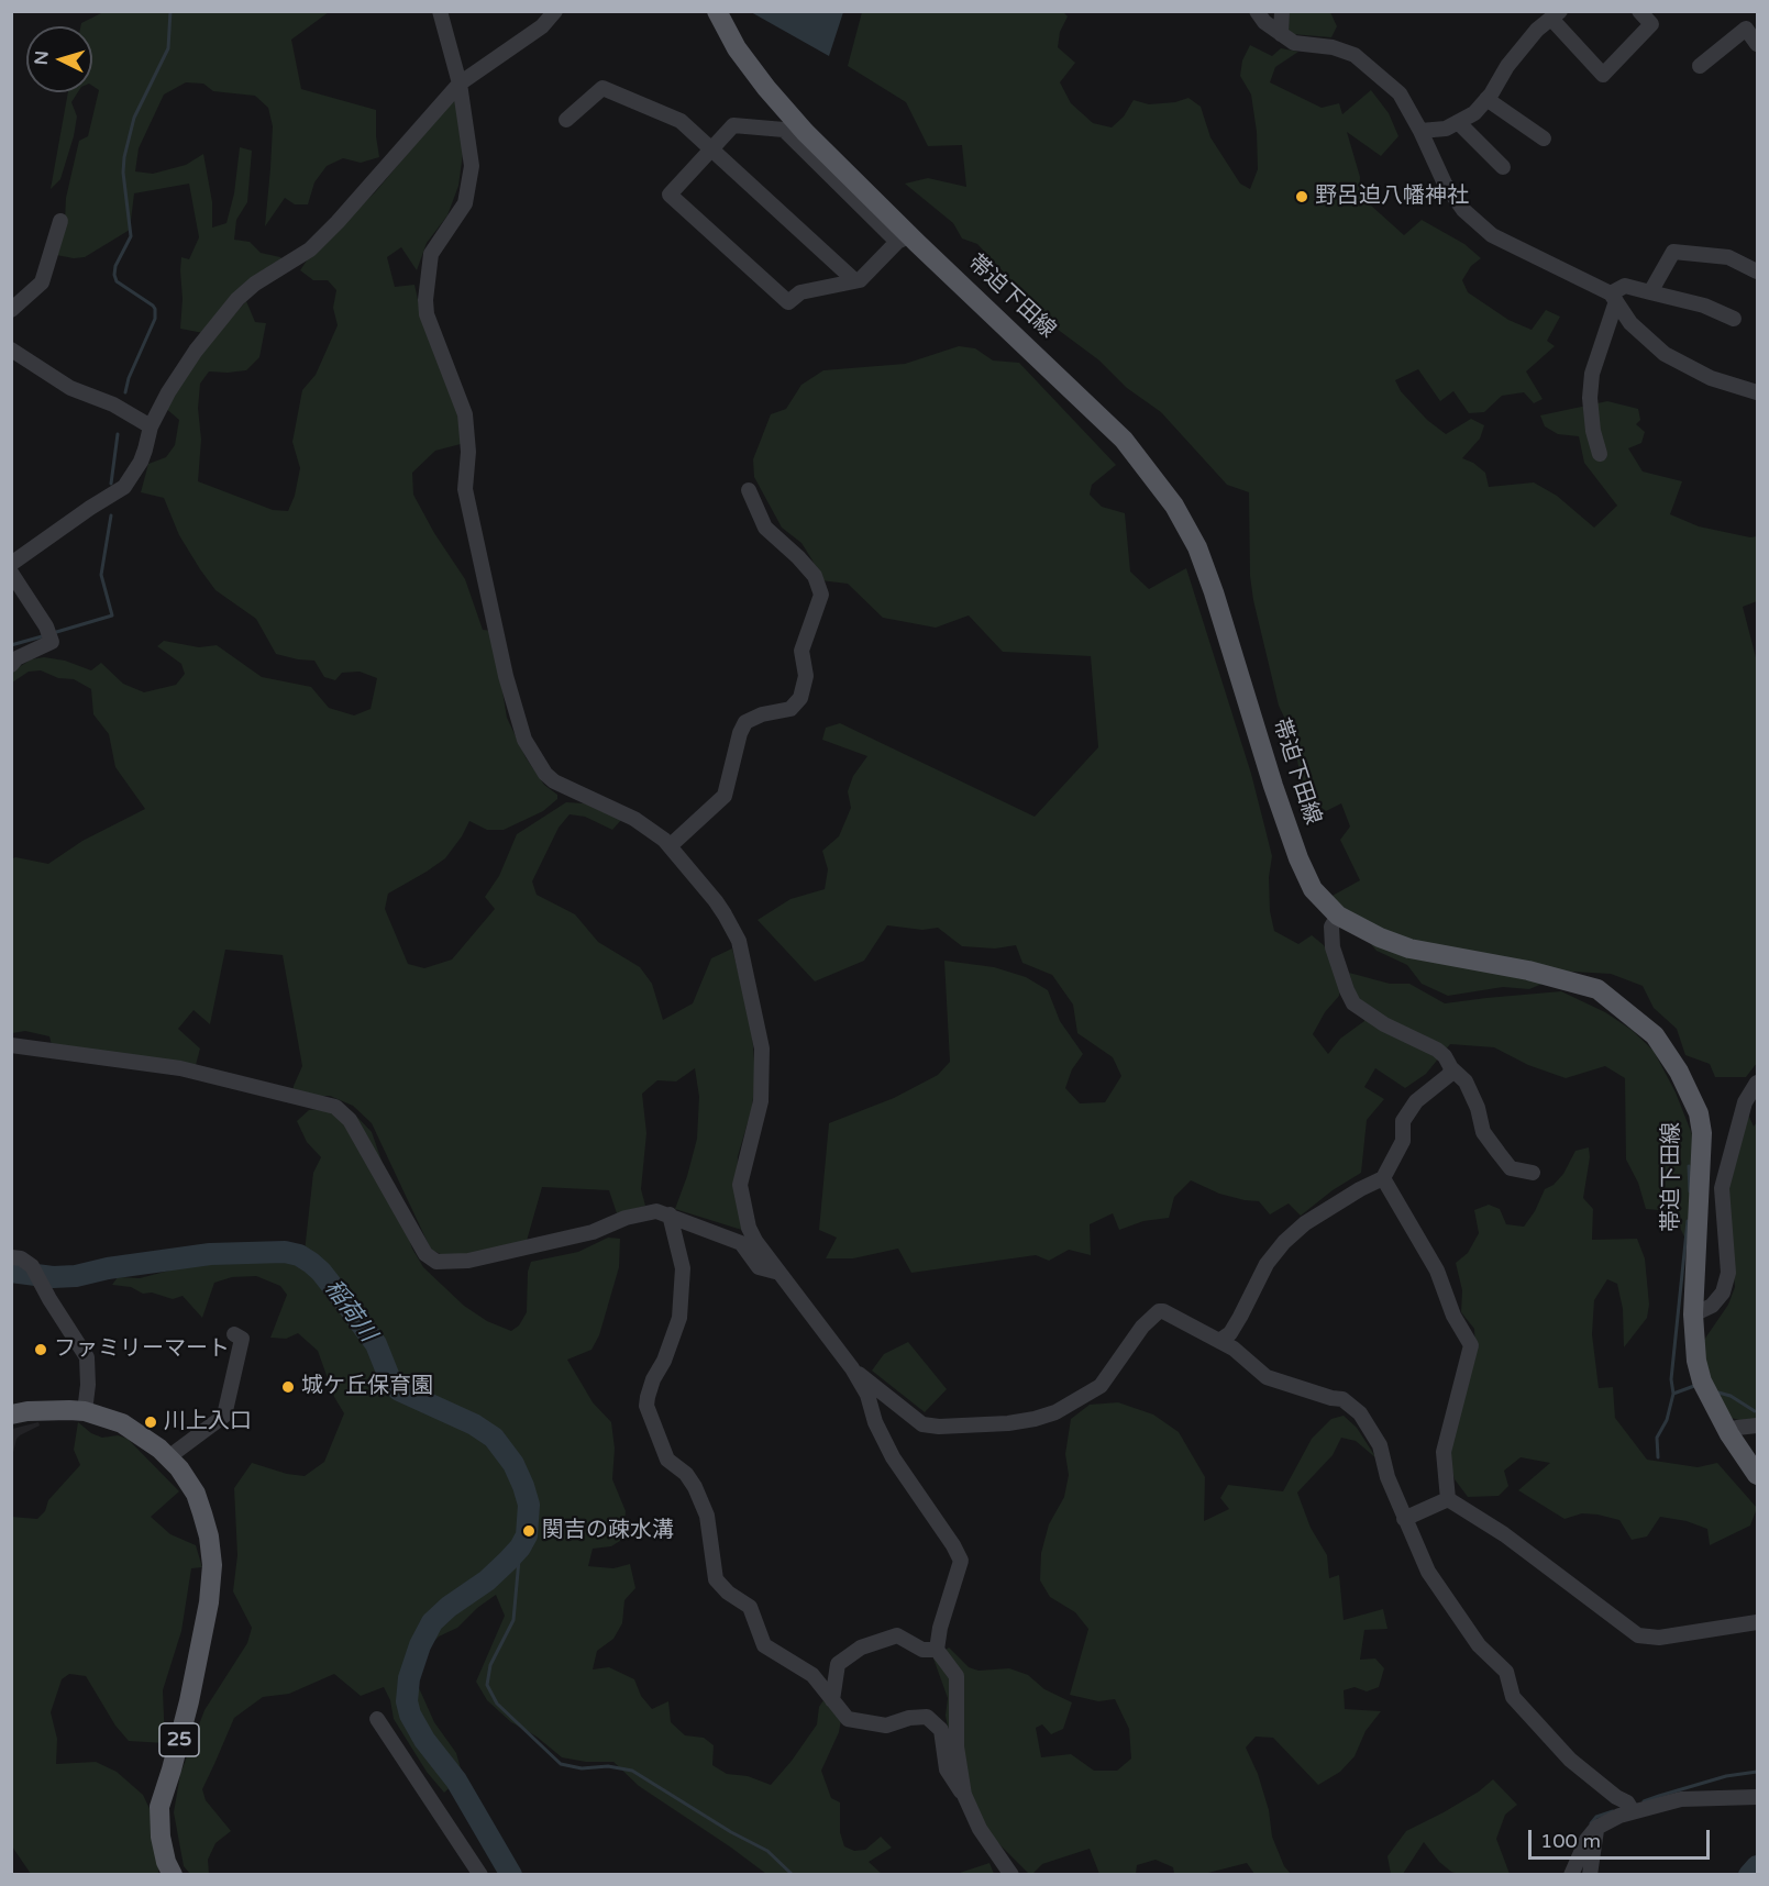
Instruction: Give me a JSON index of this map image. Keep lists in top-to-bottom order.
{
  "streets": {
    "main road": ["帯迫下田線", "25"]
  },
  "water": ["稲荷川"],
  "places": [
    "野呂迫八幡神社",
    "ファミリーマート",
    "城ケ丘保育園",
    "川上入口",
    "関吉の疎水溝"
  ],
  "scale_bar": "100 m",
  "north": "left"
}
